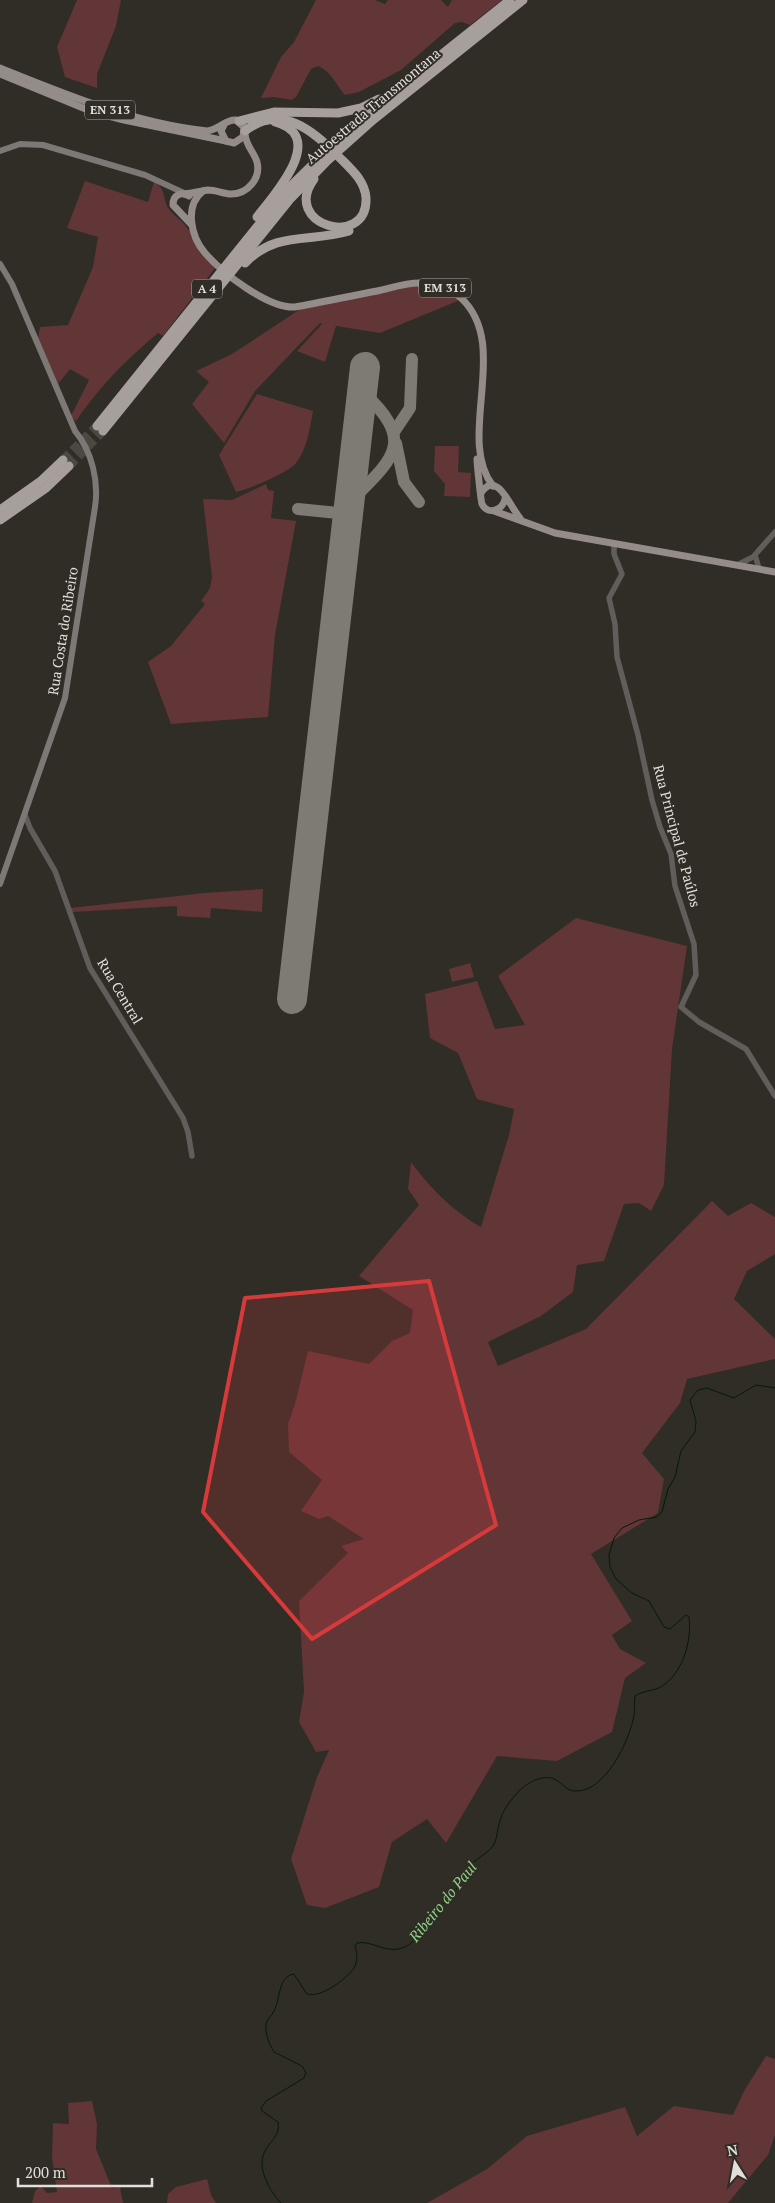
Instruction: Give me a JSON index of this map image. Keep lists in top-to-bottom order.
{
  "streets": {
    "highway": ["Autoestrada Transmontana", "A 4"],
    "main road": ["EN 313", "EM 313", "Rua Costa do Ribeiro"],
    "street": ["Rua Principal de Paúlos", "Rua Central"]
  },
  "crossings": [
    ["EM 313", "Rua Principal de Paúlos"],
    ["Rua Costa do Ribeiro", "Rua Central"]
  ],
  "water": ["Ribeiro do Paul"],
  "scale_bar": "200 m",
  "north": "top"
}
